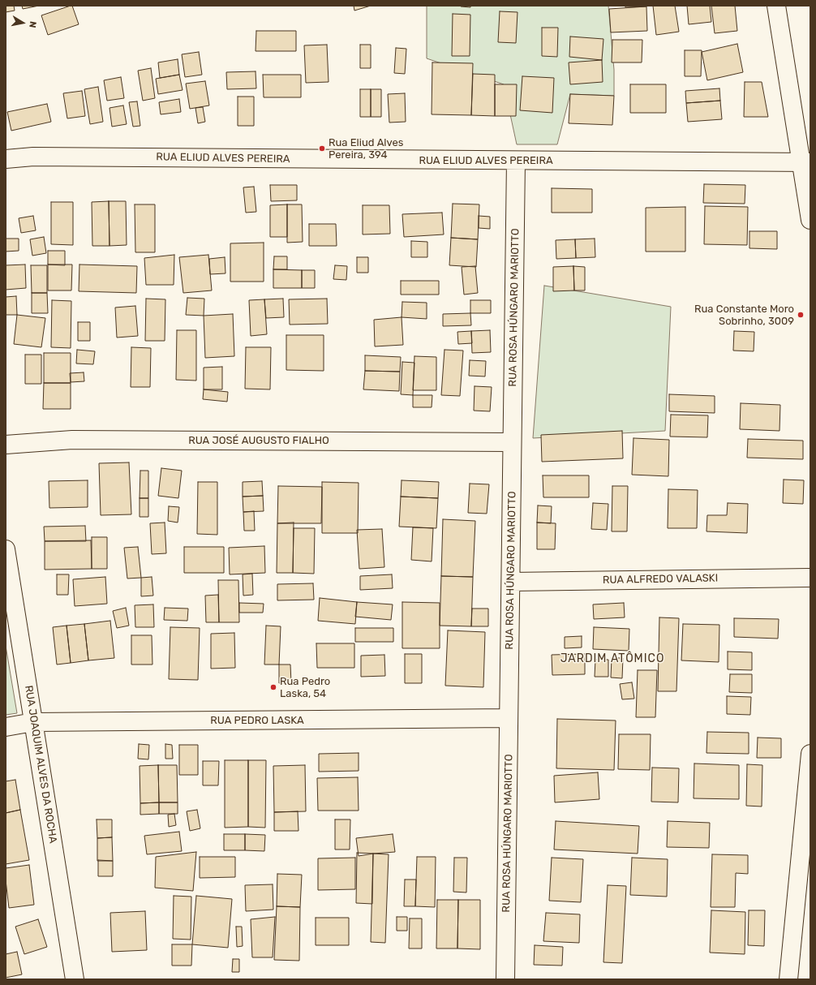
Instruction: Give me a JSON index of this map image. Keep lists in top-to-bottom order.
{
  "streets": {
    "street": [
      "RUA ELIUD ALVES PEREIRA",
      "RUA ROSA HÚNGARO MARIOTTO",
      "RUA JOSÉ AUGUSTO FIALHO",
      "RUA ALFREDO VALASKI",
      "RUA PEDRO LASKA",
      "RUA JOAQUIM ALVES DA ROCHA"
    ]
  },
  "crossings": [
    ["RUA ELIUD ALVES PEREIRA", "RUA ROSA HÚNGARO MARIOTTO"],
    ["RUA ROSA HÚNGARO MARIOTTO", "RUA JOSÉ AUGUSTO FIALHO"],
    ["RUA ROSA HÚNGARO MARIOTTO", "RUA ALFREDO VALASKI"],
    ["RUA ROSA HÚNGARO MARIOTTO", "RUA PEDRO LASKA"],
    ["RUA PEDRO LASKA", "RUA JOAQUIM ALVES DA ROCHA"]
  ],
  "districts": ["JARDIM ATÔMICO"],
  "places": ["Rua Eliud Alves Pereira, 394", "Rua Constante Moro Sobrinho, 3009", "Rua Pedro Laska, 54"],
  "north": "right"
}
